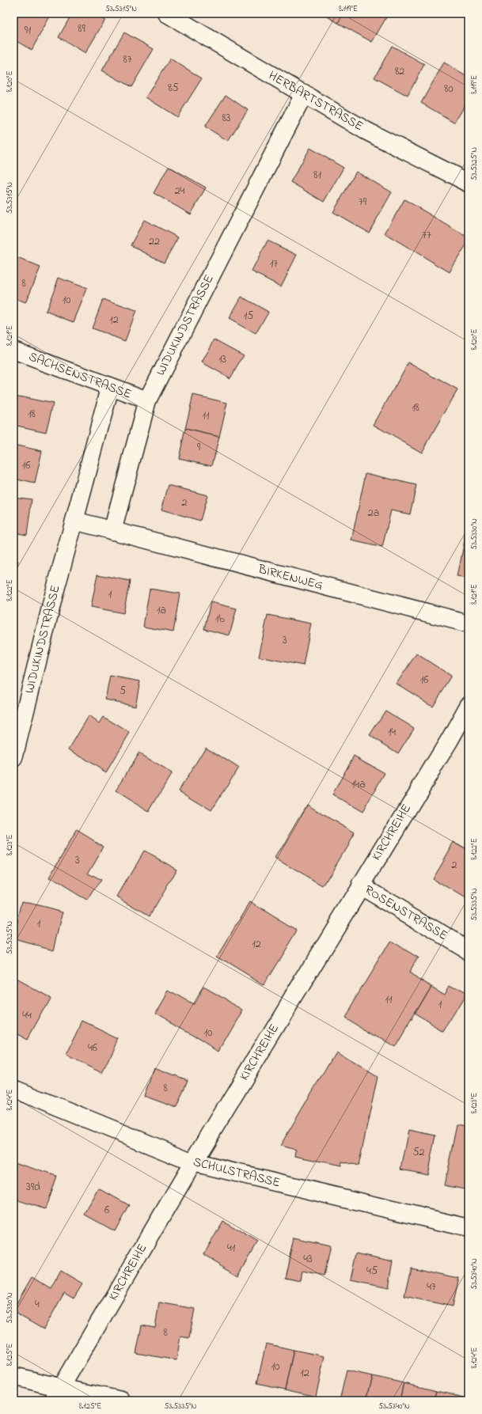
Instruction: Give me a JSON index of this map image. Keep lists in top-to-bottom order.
{
  "streets": {
    "street": [
      "HERBARTSTRASSE",
      "WIDUKINDSTRASSE",
      "SACHSENSTRASSE",
      "BIRKENWEG",
      "KIRCHREIHE",
      "ROSENSTRASSE",
      "SCHULSTRASSE"
    ]
  },
  "crossings": [
    ["HERBARTSTRASSE", "WIDUKINDSTRASSE"],
    ["WIDUKINDSTRASSE", "SACHSENSTRASSE"],
    ["WIDUKINDSTRASSE", "BIRKENWEG"],
    ["KIRCHREIHE", "ROSENSTRASSE"],
    ["KIRCHREIHE", "SCHULSTRASSE"]
  ],
  "house_numbers": [
    "89",
    "91",
    "87",
    "82",
    "85",
    "80",
    "83",
    "81",
    "24",
    "79",
    "77",
    "22",
    "17",
    "8",
    "10",
    "15",
    "12",
    "13",
    "18",
    "18",
    "11",
    "9",
    "16",
    "2",
    "2a",
    "1",
    "1a",
    "1b",
    "3",
    "16",
    "5",
    "14",
    "14a",
    "3",
    "2",
    "1",
    "12",
    "11",
    "1",
    "44",
    "10",
    "46",
    "8",
    "52",
    "39d",
    "6",
    "41",
    "43",
    "45",
    "47",
    "4",
    "8",
    "10",
    "12"
  ],
  "coordinates": [
    "53.5315°N",
    "8.119°E",
    "8.120°E",
    "53.5325°N",
    "8.121°E",
    "53.5330°N",
    "8.122°E",
    "8.123°E",
    "53.5335°N",
    "8.124°E",
    "53.5340°N",
    "8.125°E"
  ]
}
